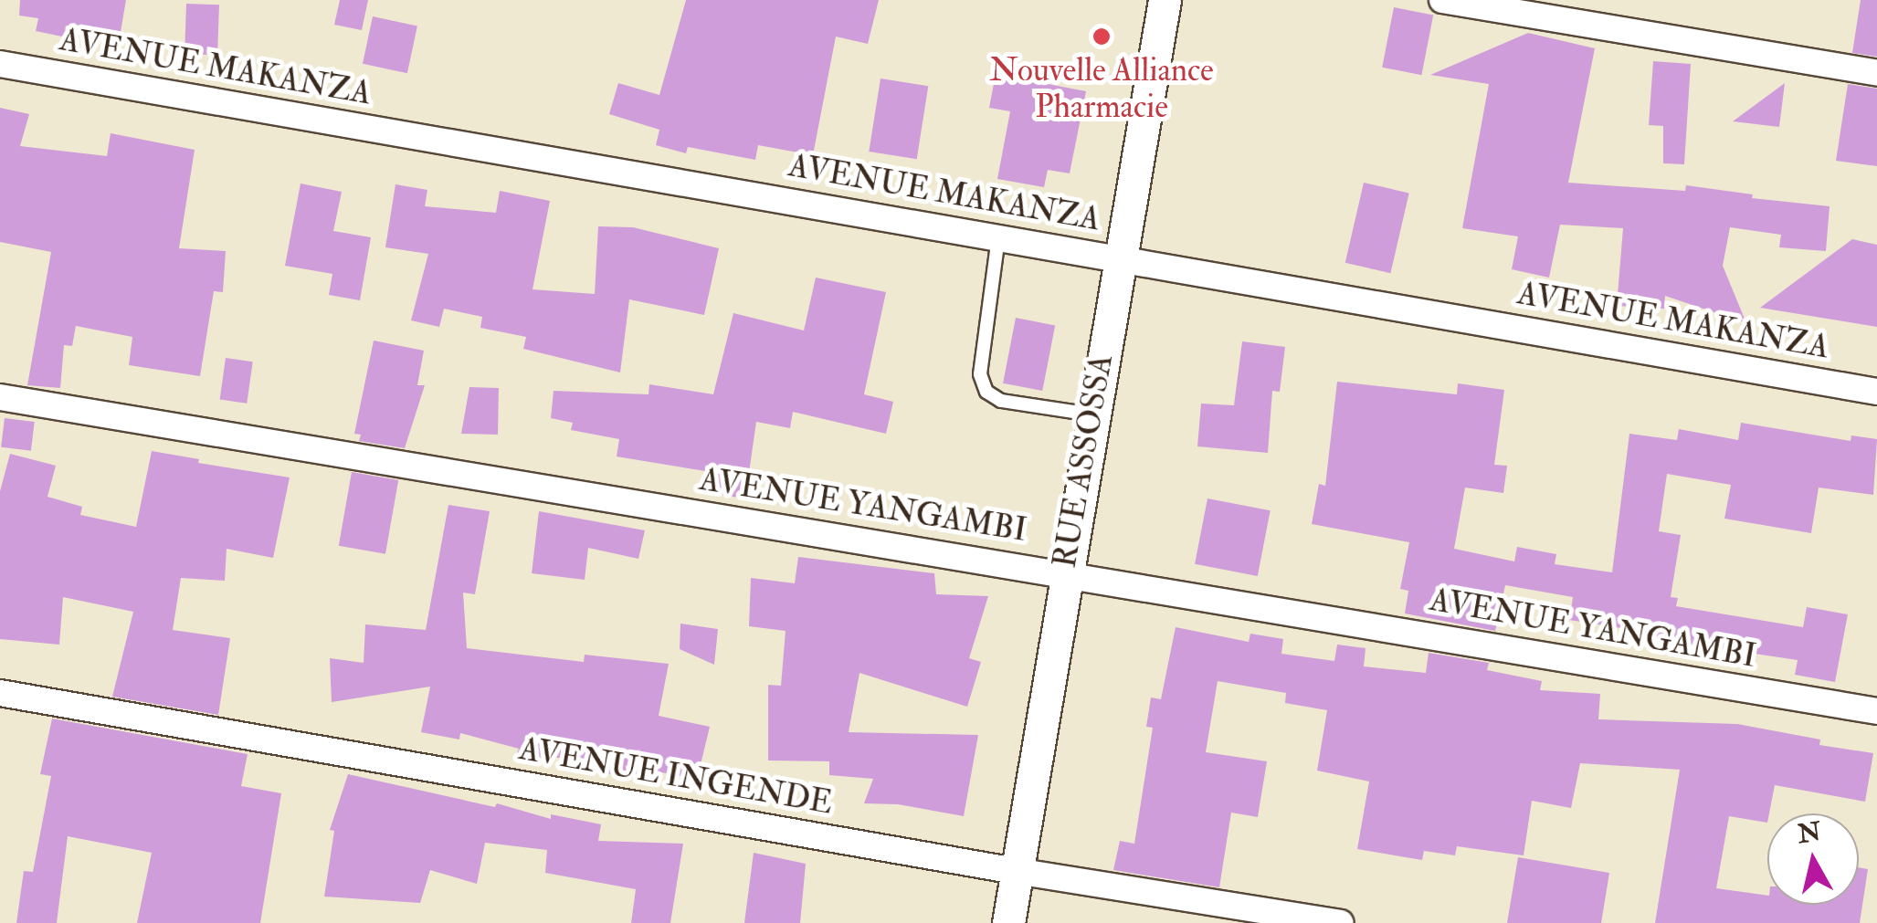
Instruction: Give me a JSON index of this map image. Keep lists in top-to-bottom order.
{
  "streets": {
    "street": [
      "AVENUE MAKANZA",
      "RUE ASSOSSA",
      "AVENUE YANGAMBI",
      "AVENUE INGENDE"
    ]
  },
  "crossings": [
    ["AVENUE MAKANZA", "RUE ASSOSSA"],
    ["RUE ASSOSSA", "AVENUE YANGAMBI"],
    ["RUE ASSOSSA", "AVENUE INGENDE"]
  ],
  "places": ["Nouvelle Alliance Pharmacie"],
  "north": "top"
}
